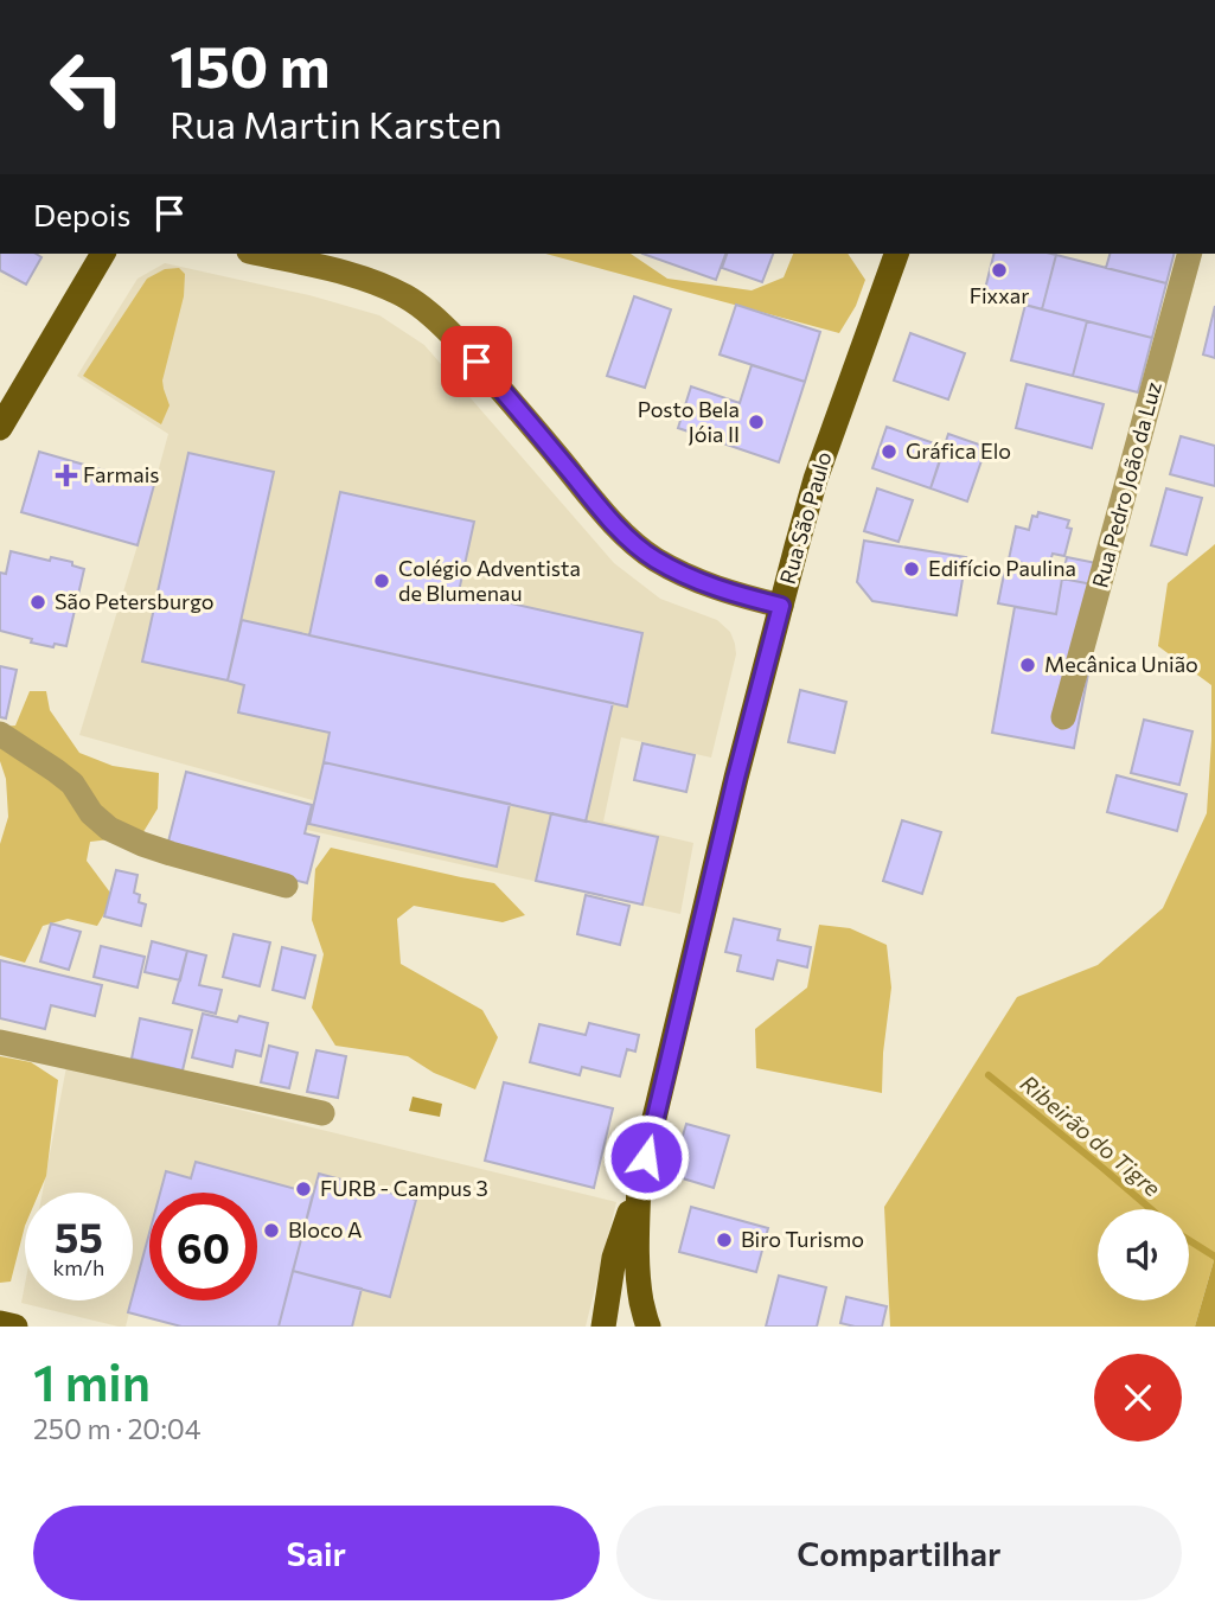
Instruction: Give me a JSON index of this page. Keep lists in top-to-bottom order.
{
  "streets": {
    "main road": ["Rua São Paulo"],
    "street": ["Rua Pedro João da Luz"]
  },
  "water": ["Ribeirão do Tigre"],
  "places": {
    "other": [
      "Fixxar",
      "Posto Bela Jóia II",
      "Gráfica Elo",
      "Edifício Paulina",
      "Colégio Adventista de Blumenau",
      "São Petersburgo",
      "Mecânica União",
      "FURB - Campus 3",
      "Bloco A",
      "Biro Turismo"
    ],
    "health": ["Farmais"]
  },
  "page": {
    "turn": ["150 m", "Rua Martin Karsten"],
    "then": "Depois",
    "speed": "55 km/h",
    "limit": "60",
    "heading": ["1 min", "250 m · 20:04"],
    "buttons": ["Sair", "Compartilhar"]
  }
}
